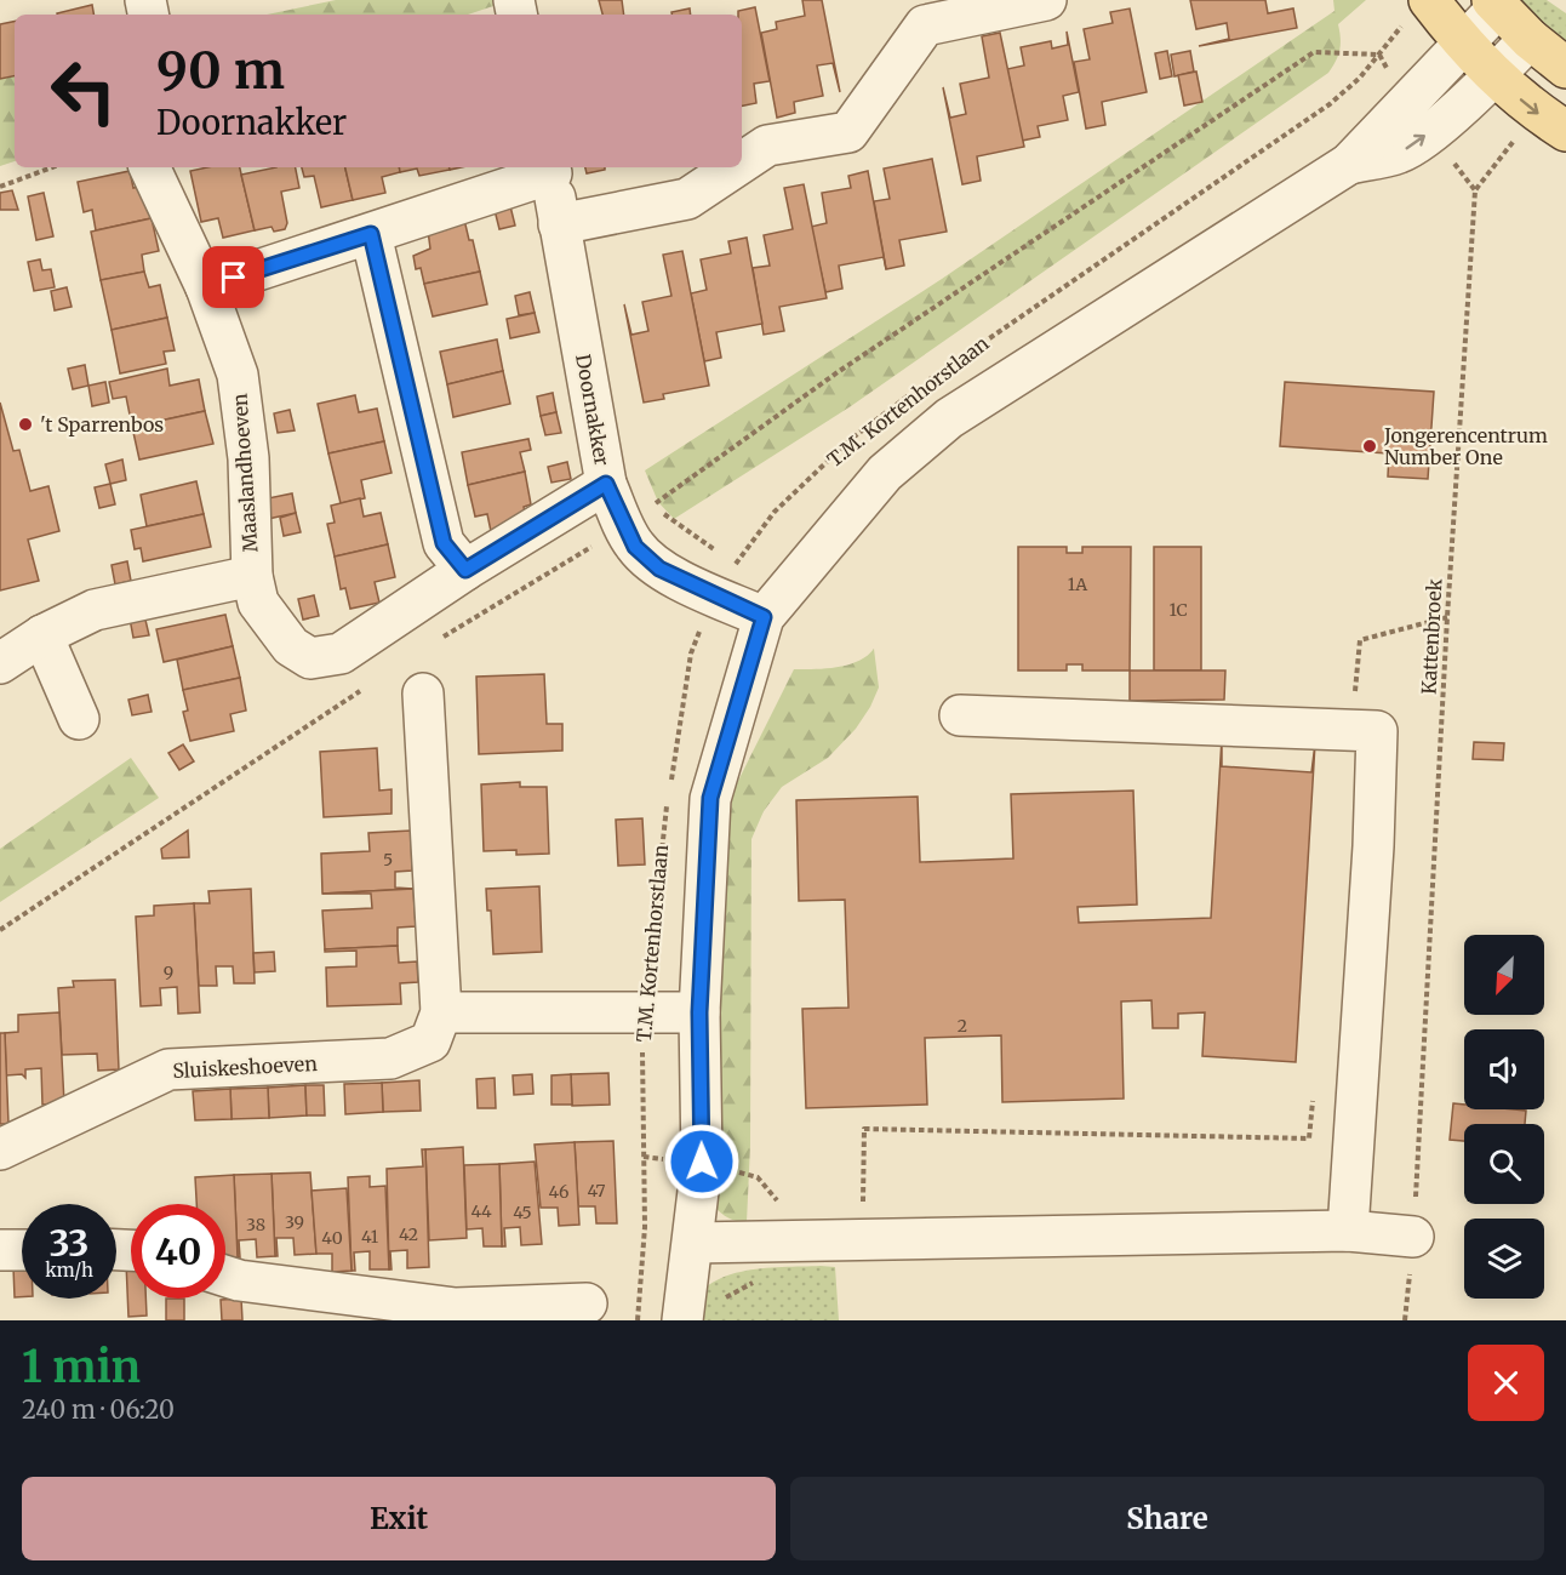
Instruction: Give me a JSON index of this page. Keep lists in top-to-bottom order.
{
  "streets": {
    "street": [
      "T.M. Kortenhorstlaan",
      "Doornakker",
      "Maaslandhoeven",
      "Sluiskeshoeven"
    ],
    "path": ["Kattenbroek"]
  },
  "crossings": [
    ["T.M. Kortenhorstlaan", "Doornakker"],
    ["Doornakker", "Maaslandhoeven"]
  ],
  "places": ["'t Sparrenbos", "Jongerencentrum Number One"],
  "house_numbers": [
    "1A",
    "1C",
    "5",
    "9",
    "2",
    "47",
    "46",
    "44",
    "45",
    "39",
    "38",
    "42",
    "41",
    "40"
  ],
  "north": "bottom left",
  "page": {
    "turn": ["90 m", "Doornakker"],
    "speed": "33 km/h",
    "limit": "40",
    "heading": ["1 min", "240 m · 06:20"],
    "buttons": ["Exit", "Share"]
  }
}
